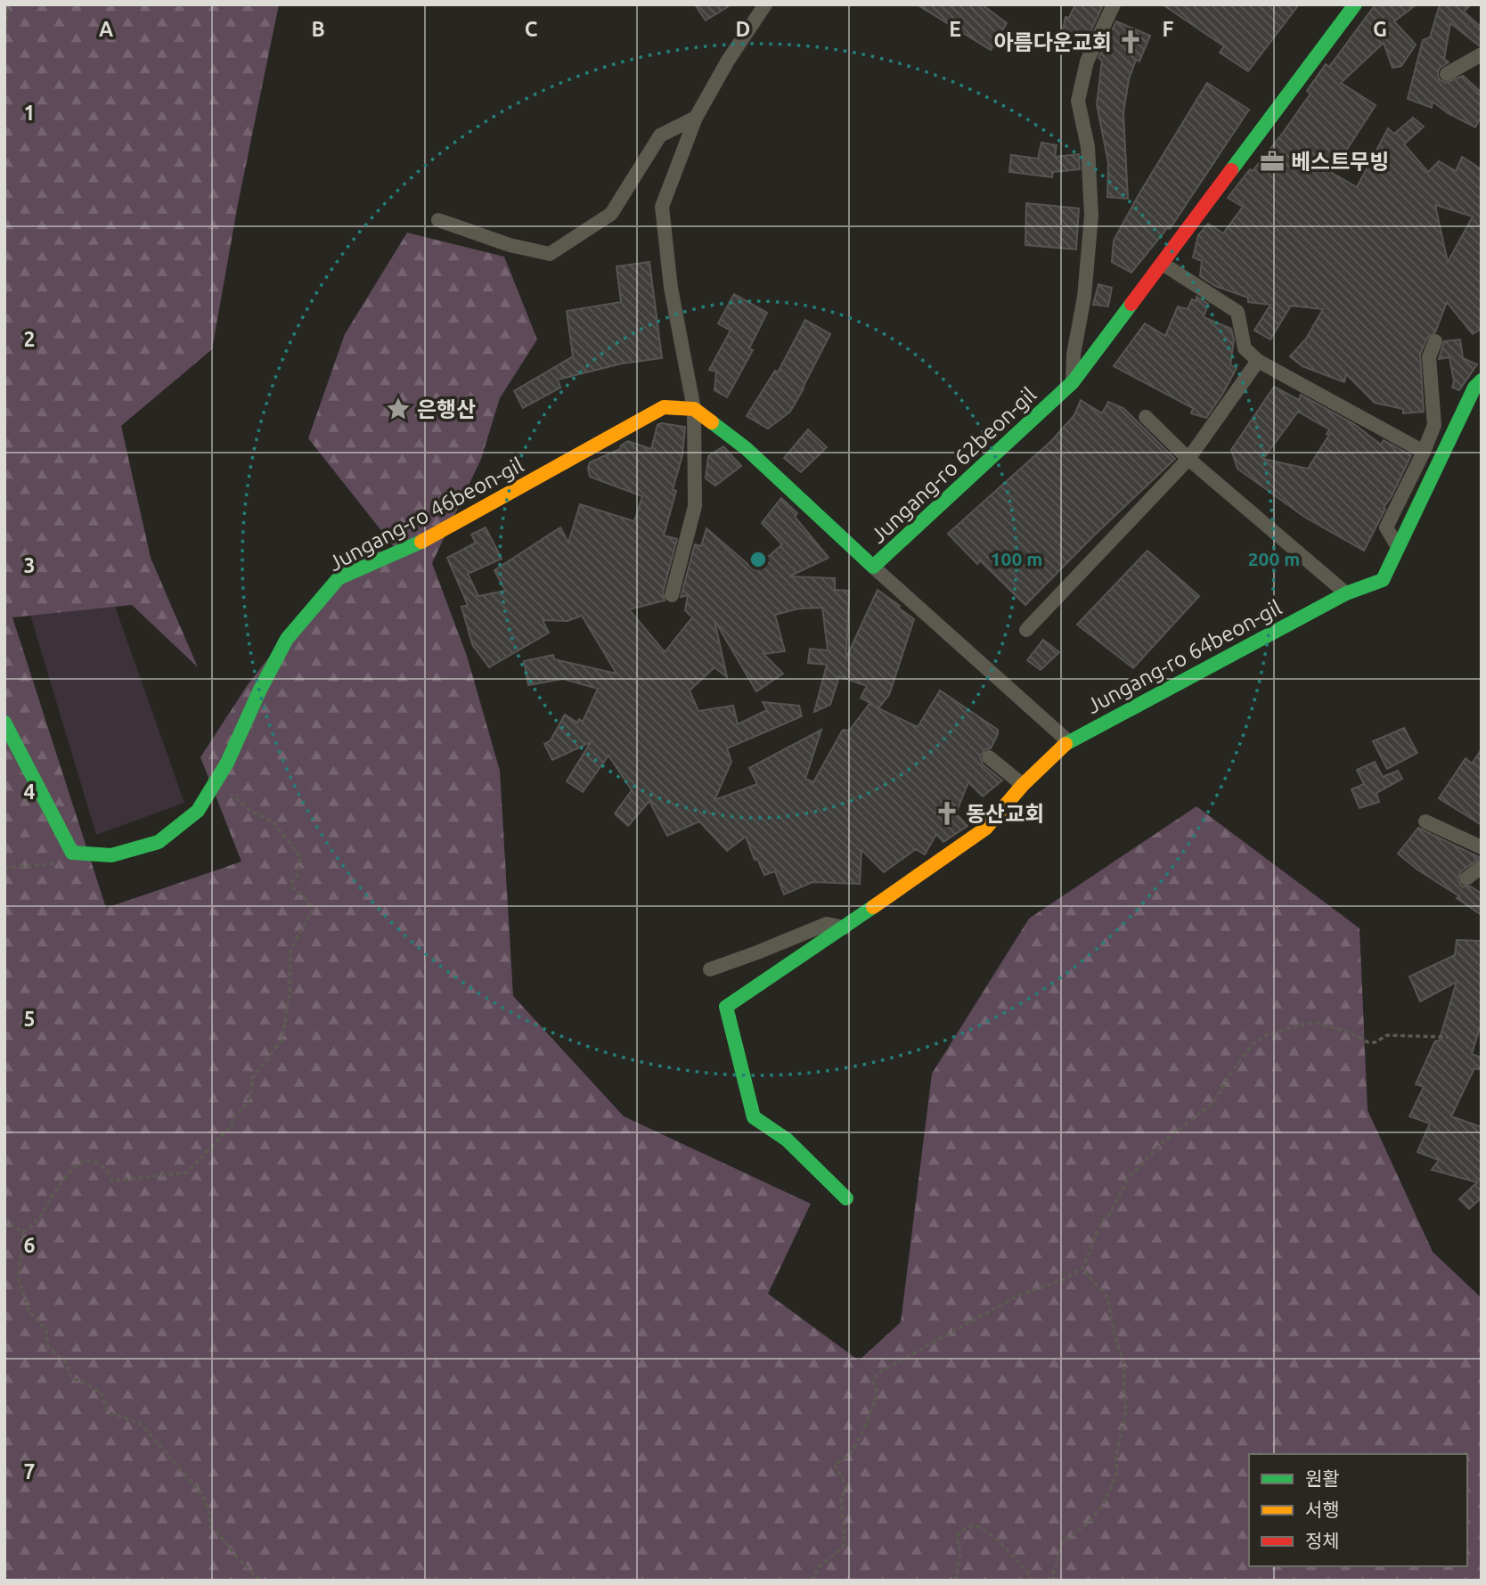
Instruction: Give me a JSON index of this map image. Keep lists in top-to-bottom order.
{
  "streets": {
    "street": ["Jungang-ro 62beon-gil", "Jungang-ro 46beon-gil", "Jungang-ro 64beon-gil"]
  },
  "crossings": [
    ["Jungang-ro 62beon-gil", "Jungang-ro 46beon-gil"]
  ],
  "places": {
    "church": ["아름다운교회", "동산교회"],
    "office": ["베스트무빙"],
    "place": ["은행산"]
  },
  "legend": ["원활", "서행", "정체"],
  "grid": {
    "columns": [
      "A",
      "B",
      "C",
      "D",
      "E",
      "F",
      "G"
    ],
    "rows": [
      "1",
      "2",
      "3",
      "4",
      "5",
      "6",
      "7"
    ]
  },
  "rings": ["100 m", "200 m"]
}
